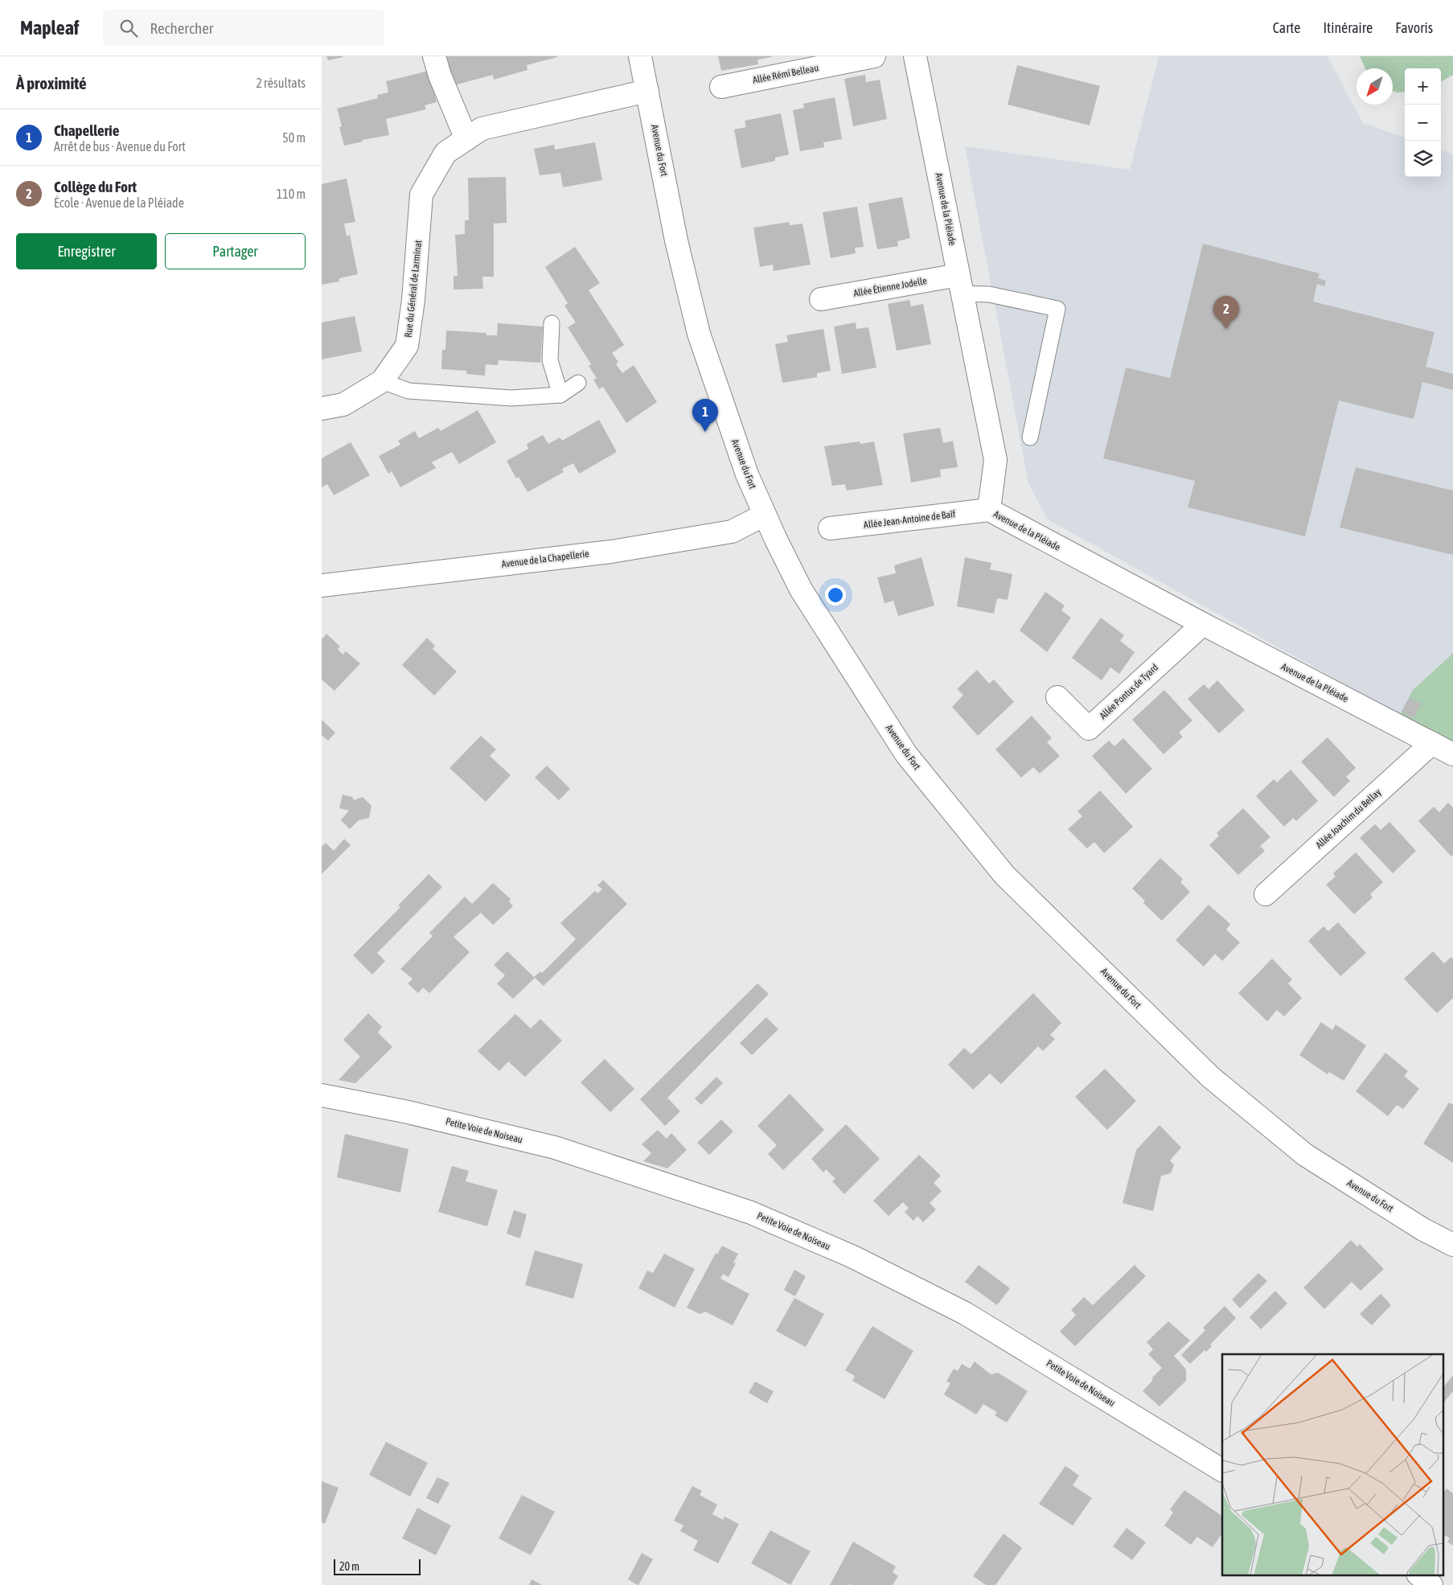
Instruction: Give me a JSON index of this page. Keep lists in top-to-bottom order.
{
  "streets": {
    "street": [
      "Allée Rémi Belleau",
      "Avenue du Fort",
      "Avenue de la Pléiade",
      "Allée Étienne Jodelle",
      "Rue du Général de Larminat",
      "Allée Jean-Antoine de Baïf",
      "Avenue de la Chapellerie",
      "Allée Pontus de Tyard",
      "Allée Joachim du Bellay",
      "Petite Voie de Noiseau"
    ]
  },
  "crossings": [
    ["Avenue du Fort", "Rue du Général de Larminat"],
    ["Avenue du Fort", "Avenue de la Chapellerie"],
    ["Avenue de la Pléiade", "Allée Étienne Jodelle"],
    ["Avenue de la Pléiade", "Allée Jean-Antoine de Baïf"],
    ["Avenue de la Pléiade", "Allée Pontus de Tyard"],
    ["Avenue de la Pléiade", "Allée Joachim du Bellay"]
  ],
  "scale_bar": "20 m",
  "north": "bottom left",
  "page": {
    "header": "Mapleaf",
    "search": "Rechercher",
    "nav": ["Carte", "Itinéraire", "Favoris"],
    "heading": ["À proximité", "2 résultats"],
    "map_buttons": ["+", "−"],
    "list": [
      {
        "mark": "1",
        "name": "Chapellerie",
        "note": "Arrêt de bus · Avenue du Fort",
        "value": "50 m"
      },
      {
        "mark": "2",
        "name": "Collège du Fort",
        "note": "École · Avenue de la Pléiade",
        "value": "110 m"
      }
    ],
    "buttons": ["Enregistrer", "Partager"],
    "pins": ["2", "1"],
    "scale": "20 m"
  }
}
